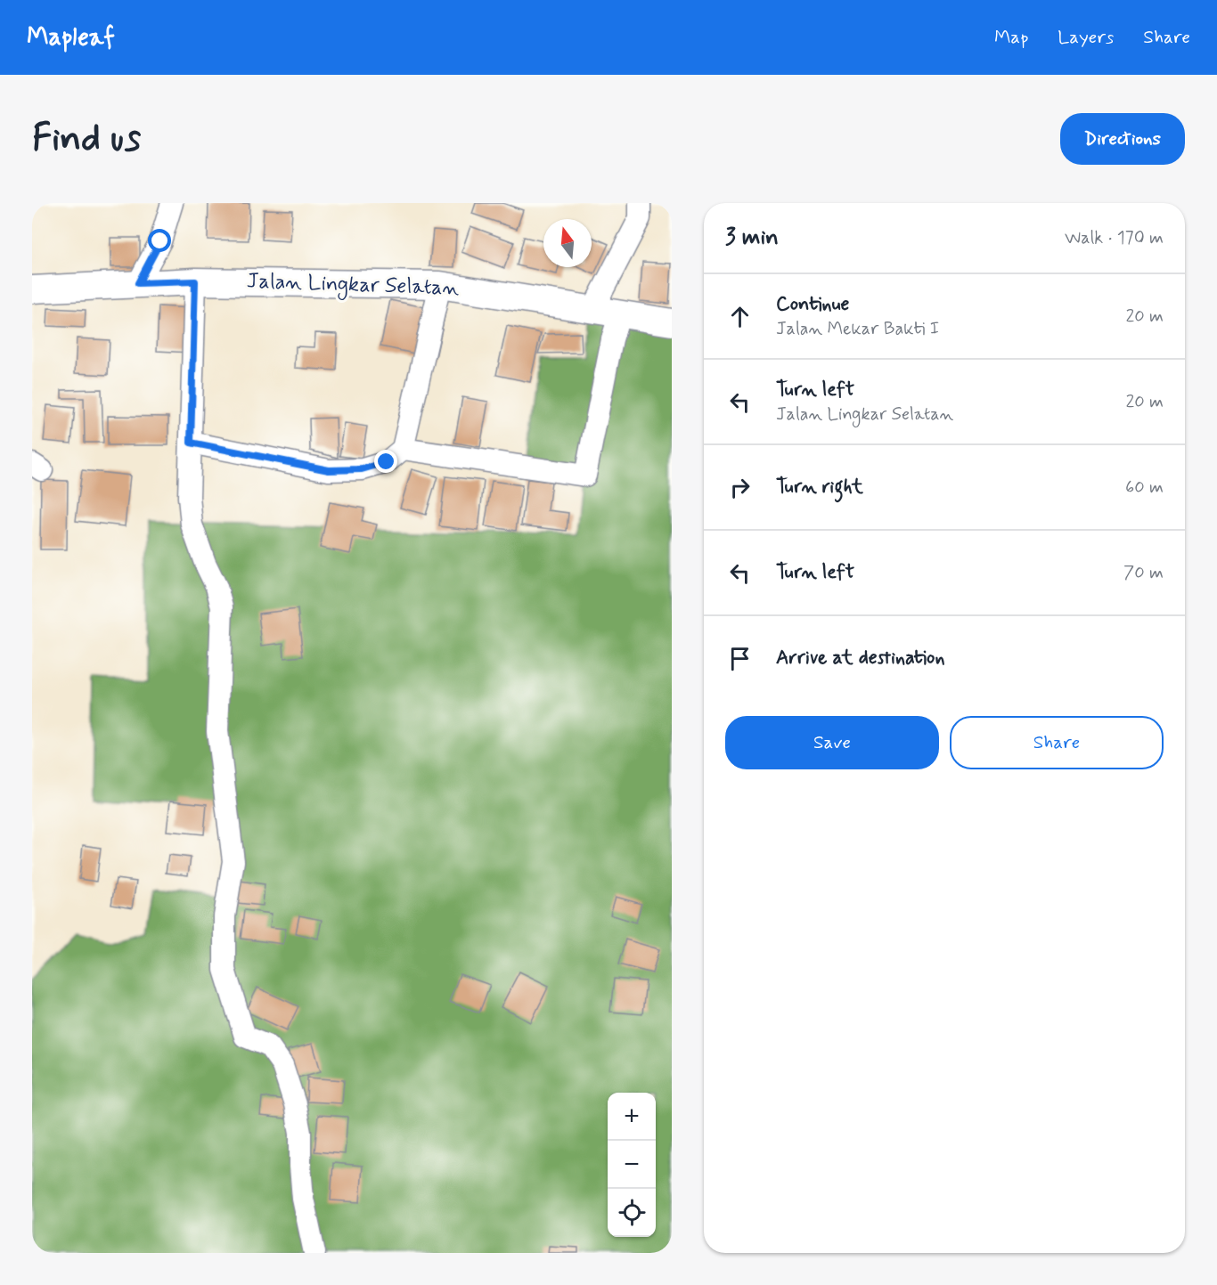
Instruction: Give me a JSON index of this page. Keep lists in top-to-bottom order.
{
  "streets": {
    "street": ["Jalan Lingkar Selatan"]
  },
  "north": "top",
  "page": {
    "header": "Mapleaf",
    "nav": ["Map", "Layers", "Share"],
    "buttons": [
      "Directions",
      ["Save", "Share"]
    ],
    "title": "Find us",
    "heading": ["3 min", "Walk · 170 m"],
    "list": [
      ["Continue", "Jalan Mekar Bakti I", "20 m"],
      ["Turn left", "Jalan Lingkar Selatan", "20 m"],
      ["Turn right", "60 m"],
      ["Turn left", "70 m"],
      "Arrive at destination"
    ],
    "map_buttons": ["+", "−"]
  }
}
